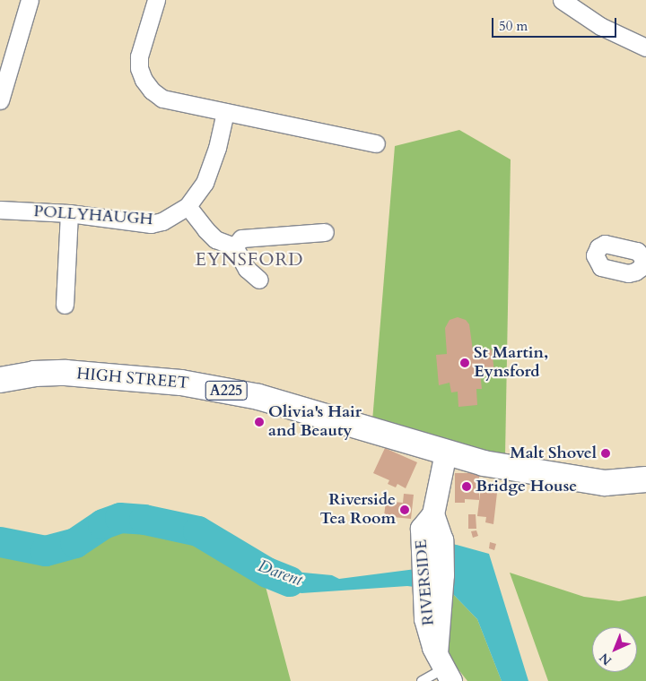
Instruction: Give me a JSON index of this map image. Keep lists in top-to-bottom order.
{
  "streets": {
    "main road": ["HIGH STREET", "A225"],
    "street": ["POLLYHAUGH", "RIVERSIDE"]
  },
  "crossings": [
    ["HIGH STREET", "A225"],
    ["HIGH STREET", "RIVERSIDE"],
    ["A225", "RIVERSIDE"]
  ],
  "districts": ["EYNSFORD"],
  "water": ["Darent"],
  "places": [
    "St Martin, Eynsford",
    "Olivia's Hair and Beauty",
    "Malt Shovel",
    "Bridge House",
    "Riverside Tea Room"
  ],
  "scale_bar": "50 m",
  "north": "bottom left"
}
